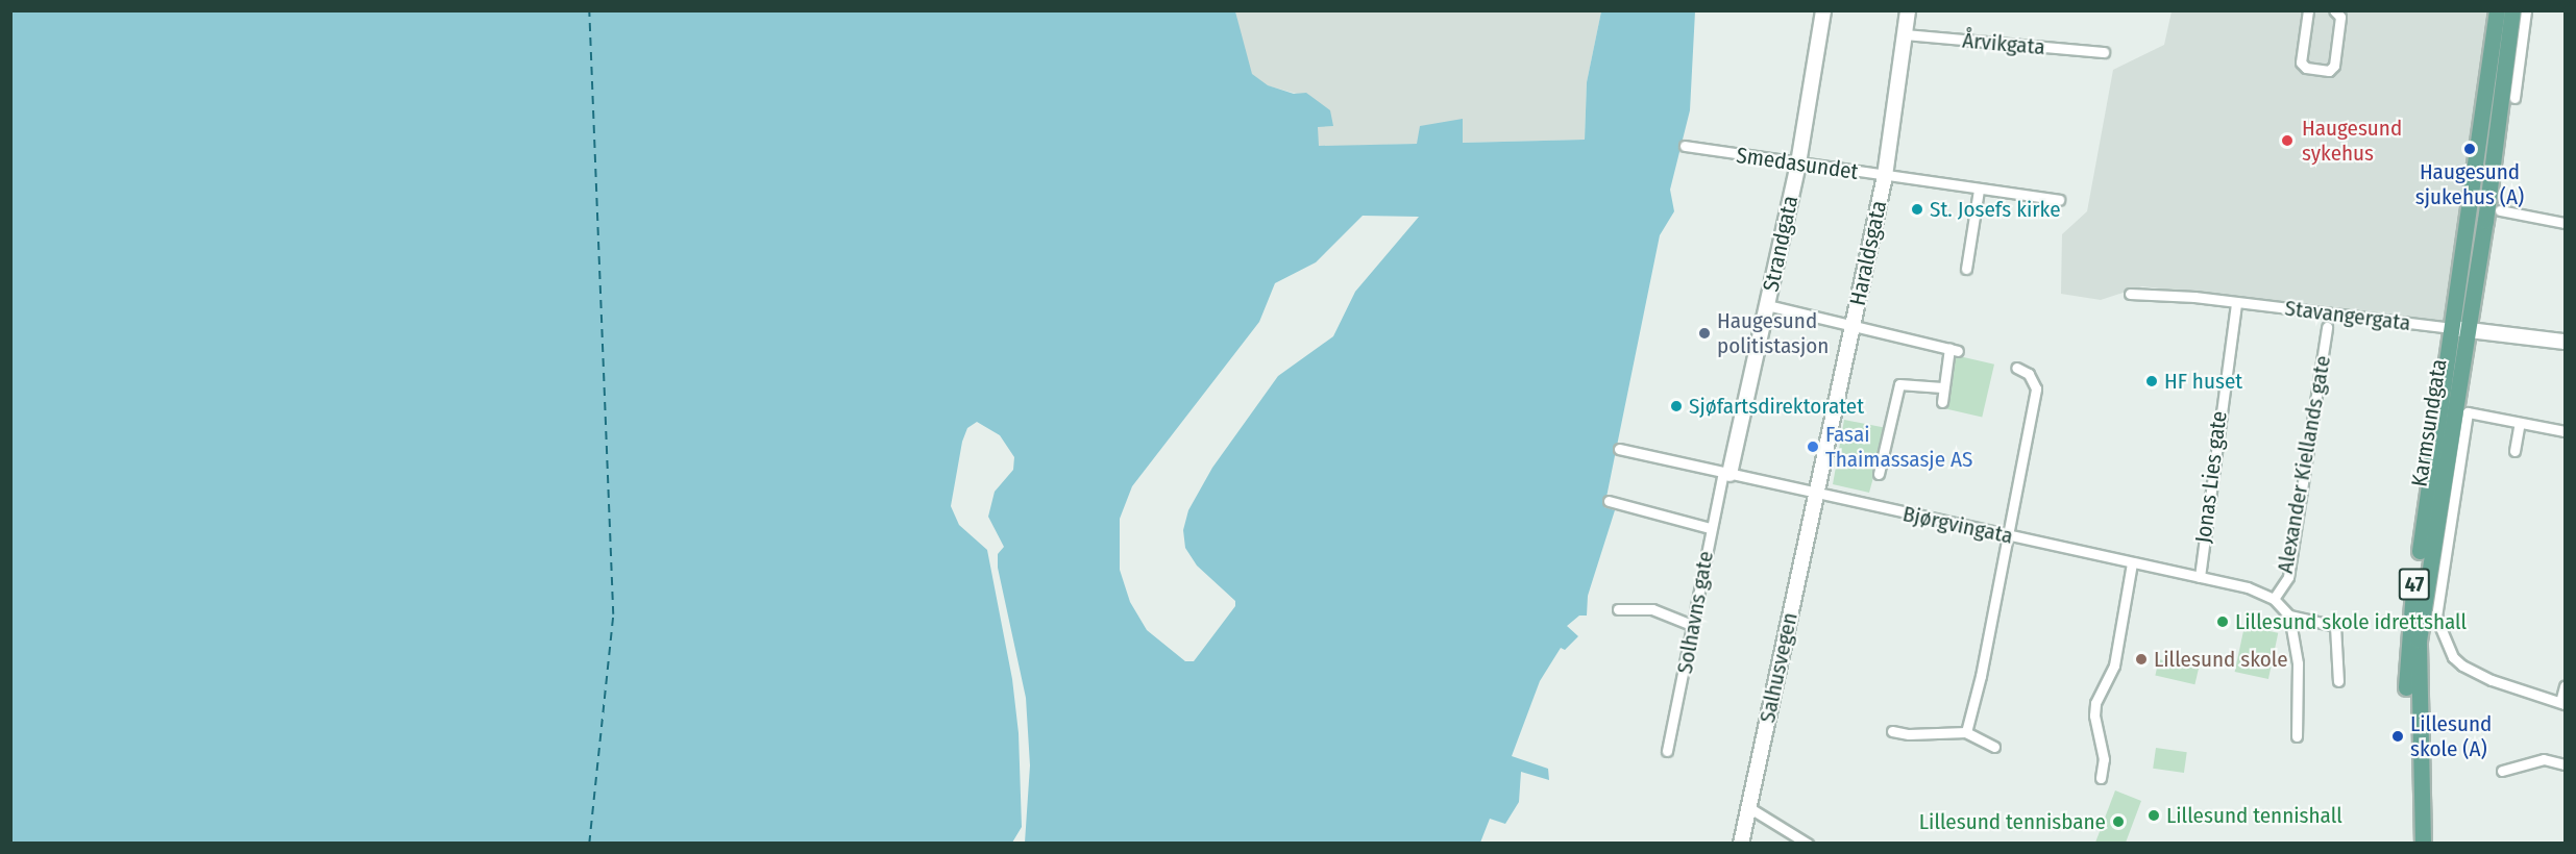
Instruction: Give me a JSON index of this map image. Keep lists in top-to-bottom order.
{
  "streets": {
    "main road": ["Karmsundgata", "47"],
    "street": [
      "Årvikgata",
      "Smedasundet",
      "Strandgata",
      "Haraldsgata",
      "Stavangergata",
      "Alexander Kiellands gate",
      "Jonas Lies gate",
      "Bjørgvingata",
      "Solhavns gate",
      "Salhusvegen"
    ]
  },
  "crossings": [
    ["Årvikgata", "Haraldsgata"],
    ["Smedasundet", "Strandgata"],
    ["Smedasundet", "Haraldsgata"],
    ["Strandgata", "Bjørgvingata"],
    ["Strandgata", "Solhavns gate"],
    ["Haraldsgata", "Bjørgvingata"],
    ["Haraldsgata", "Salhusvegen"],
    ["Stavangergata", "Karmsundgata"],
    ["Stavangergata", "Jonas Lies gate"],
    ["Alexander Kiellands gate", "Bjørgvingata"],
    ["Jonas Lies gate", "Bjørgvingata"],
    ["Bjørgvingata", "Solhavns gate"],
    ["Bjørgvingata", "Salhusvegen"]
  ],
  "places": [
    "Haugesund sykehus",
    "Haugesund sjukehus (A)",
    "St. Josefs kirke",
    "Haugesund politistasjon",
    "HF huset",
    "Sjøfartsdirektoratet",
    "Fasai Thaimassasje AS",
    "Lillesund skole idrettshall",
    "Lillesund skole",
    "Lillesund skole (A)",
    "Lillesund tennishall",
    "Lillesund tennisbane"
  ]
}
